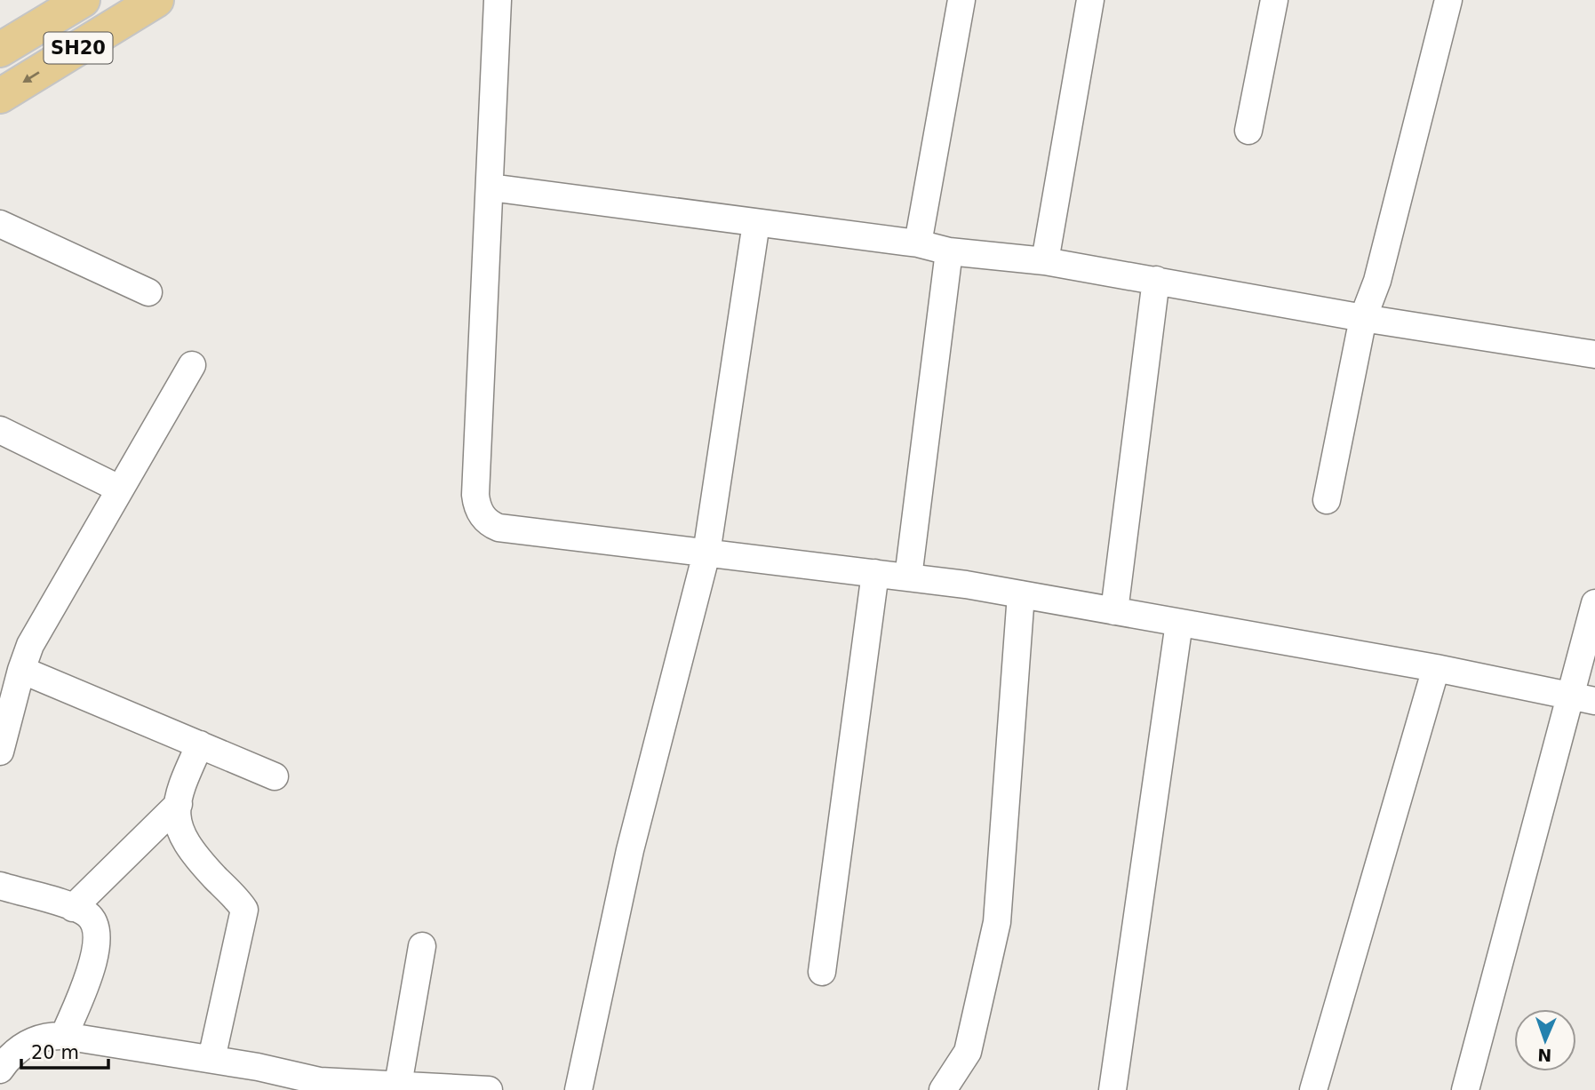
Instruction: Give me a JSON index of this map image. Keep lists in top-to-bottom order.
{
  "streets": {
    "main road": ["SH20"]
  },
  "scale_bar": "20 m",
  "north": "bottom"
}
